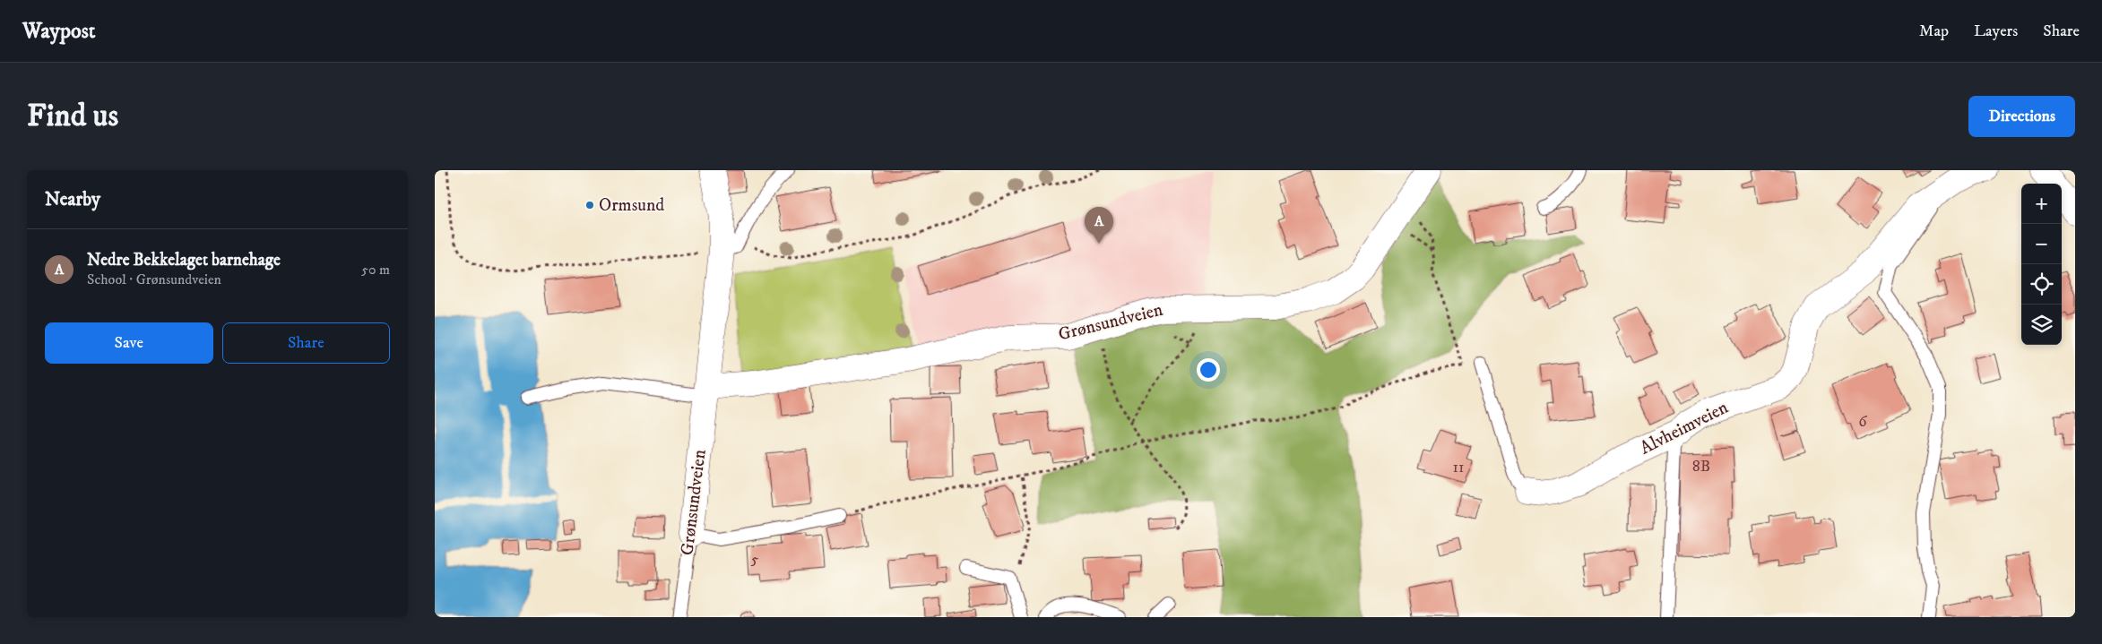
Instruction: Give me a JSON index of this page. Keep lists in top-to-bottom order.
{
  "streets": {
    "street": ["Grønsundveien", "Alvheimveien"]
  },
  "places": ["Ormsund"],
  "house_numbers": [
    "6",
    "8B",
    "11",
    "5"
  ],
  "page": {
    "header": "Waypost",
    "nav": ["Map", "Layers", "Share"],
    "buttons": [
      "Directions",
      ["Save", "Share"]
    ],
    "title": "Find us",
    "heading": "Nearby",
    "map_buttons": ["+", "−"],
    "pins": "A",
    "list": [
      {
        "mark": "A",
        "name": "Nedre Bekkelaget barnehage",
        "note": "School · Grønsundveien",
        "value": "50 m"
      }
    ]
  }
}
